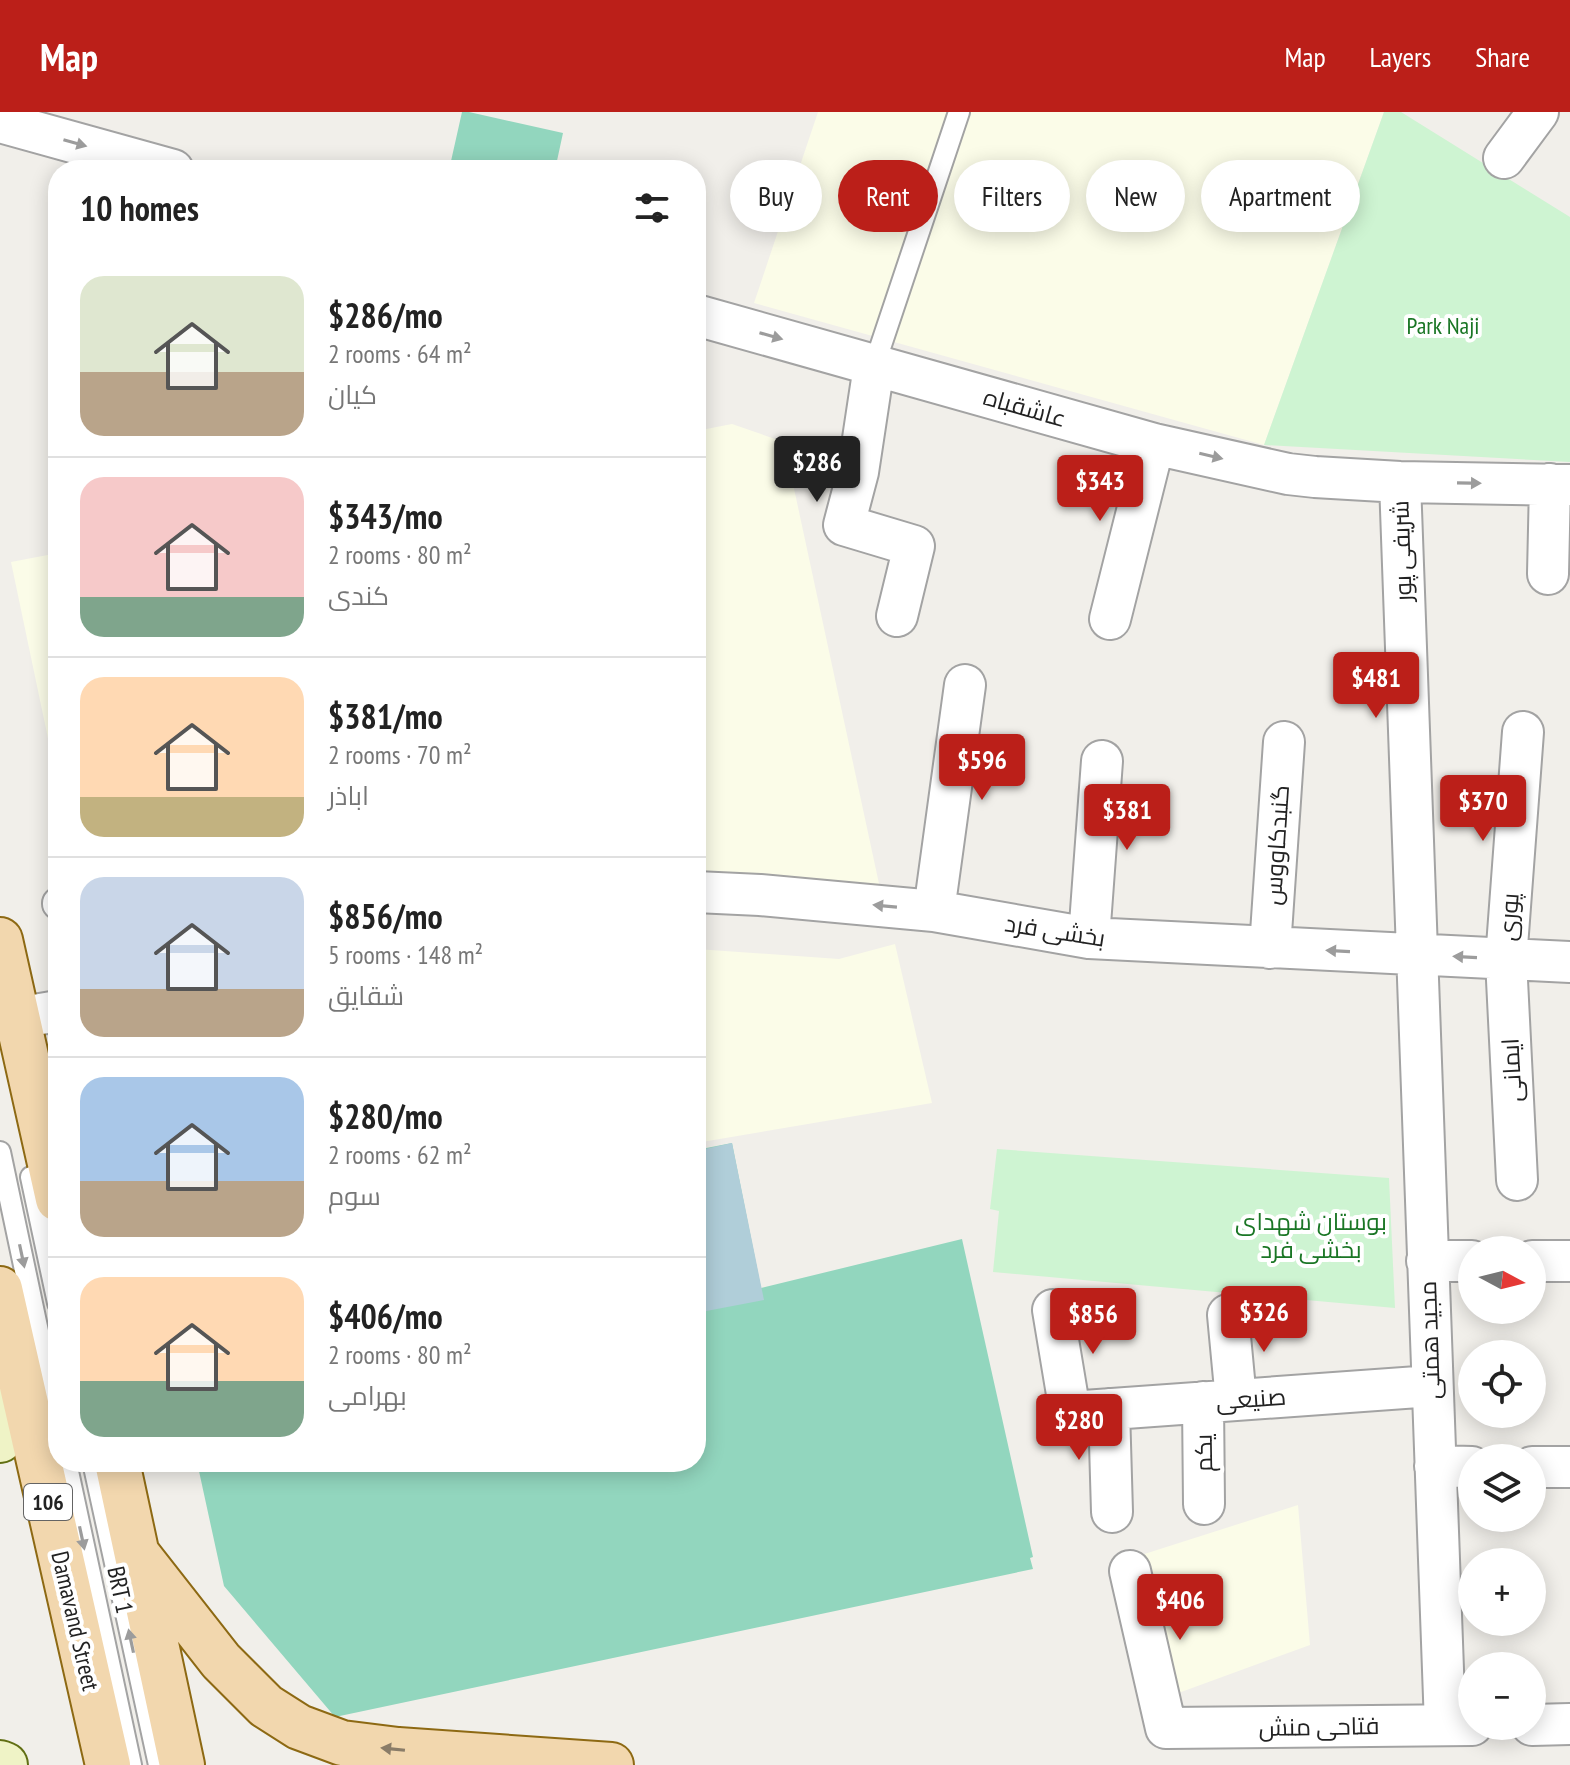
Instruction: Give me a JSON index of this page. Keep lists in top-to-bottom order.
{
  "streets": {
    "main road": ["106", "Damavand Street"],
    "street": [
      "عاشقباه",
      "شریفی پور",
      "گنبدکاووس",
      "پوری",
      "بخشی فرد",
      "ایمانی",
      "مجید همتی",
      "صنیعی",
      "یکم",
      "فتاحی منش"
    ],
    "lane": ["BRT 1"]
  },
  "crossings": [
    ["عاشقباه", "شریفی پور"],
    ["شریفی پور", "بخشی فرد"],
    ["شریفی پور", "مجید همتی"],
    ["گنبدکاووس", "بخشی فرد"],
    ["پوری", "بخشی فرد"],
    ["پوری", "ایمانی"],
    ["بخشی فرد", "ایمانی"],
    ["بخشی فرد", "مجید همتی"],
    ["مجید همتی", "صنیعی"],
    ["صنیعی", "یکم"],
    ["BRT 1", "Damavand Street"]
  ],
  "one_way": ["عاشقباه", "بخشی فرد"],
  "parks": ["Park Naji", "بوستان شهدای بخشی فرد"],
  "north": "right",
  "page": {
    "header": "Map",
    "nav": ["Map", "Layers", "Share"],
    "chip": [
      "Buy",
      "Rent",
      "Filters",
      "New",
      "Apartment"
    ],
    "heading": "10 homes",
    "list": [
      {
        "name": "$286/mo",
        "note": "2 rooms · 64 m² · کیان"
      },
      {
        "name": "$343/mo",
        "note": "2 rooms · 80 m² · کندی"
      },
      {
        "name": "$381/mo",
        "note": "2 rooms · 70 m² · اباذر"
      },
      {
        "name": "$856/mo",
        "note": "5 rooms · 148 m² · شقایق"
      },
      {
        "name": "$280/mo",
        "note": "2 rooms · 62 m² · سوم"
      },
      {
        "name": "$406/mo",
        "note": "2 rooms · 80 m² · بهرامی"
      }
    ],
    "price": [
      "$286",
      "$343",
      "$481",
      "$596",
      "$370",
      "$381",
      "$326",
      "$856",
      "$280",
      "$406"
    ],
    "map_buttons": ["+", "−"]
  }
}
